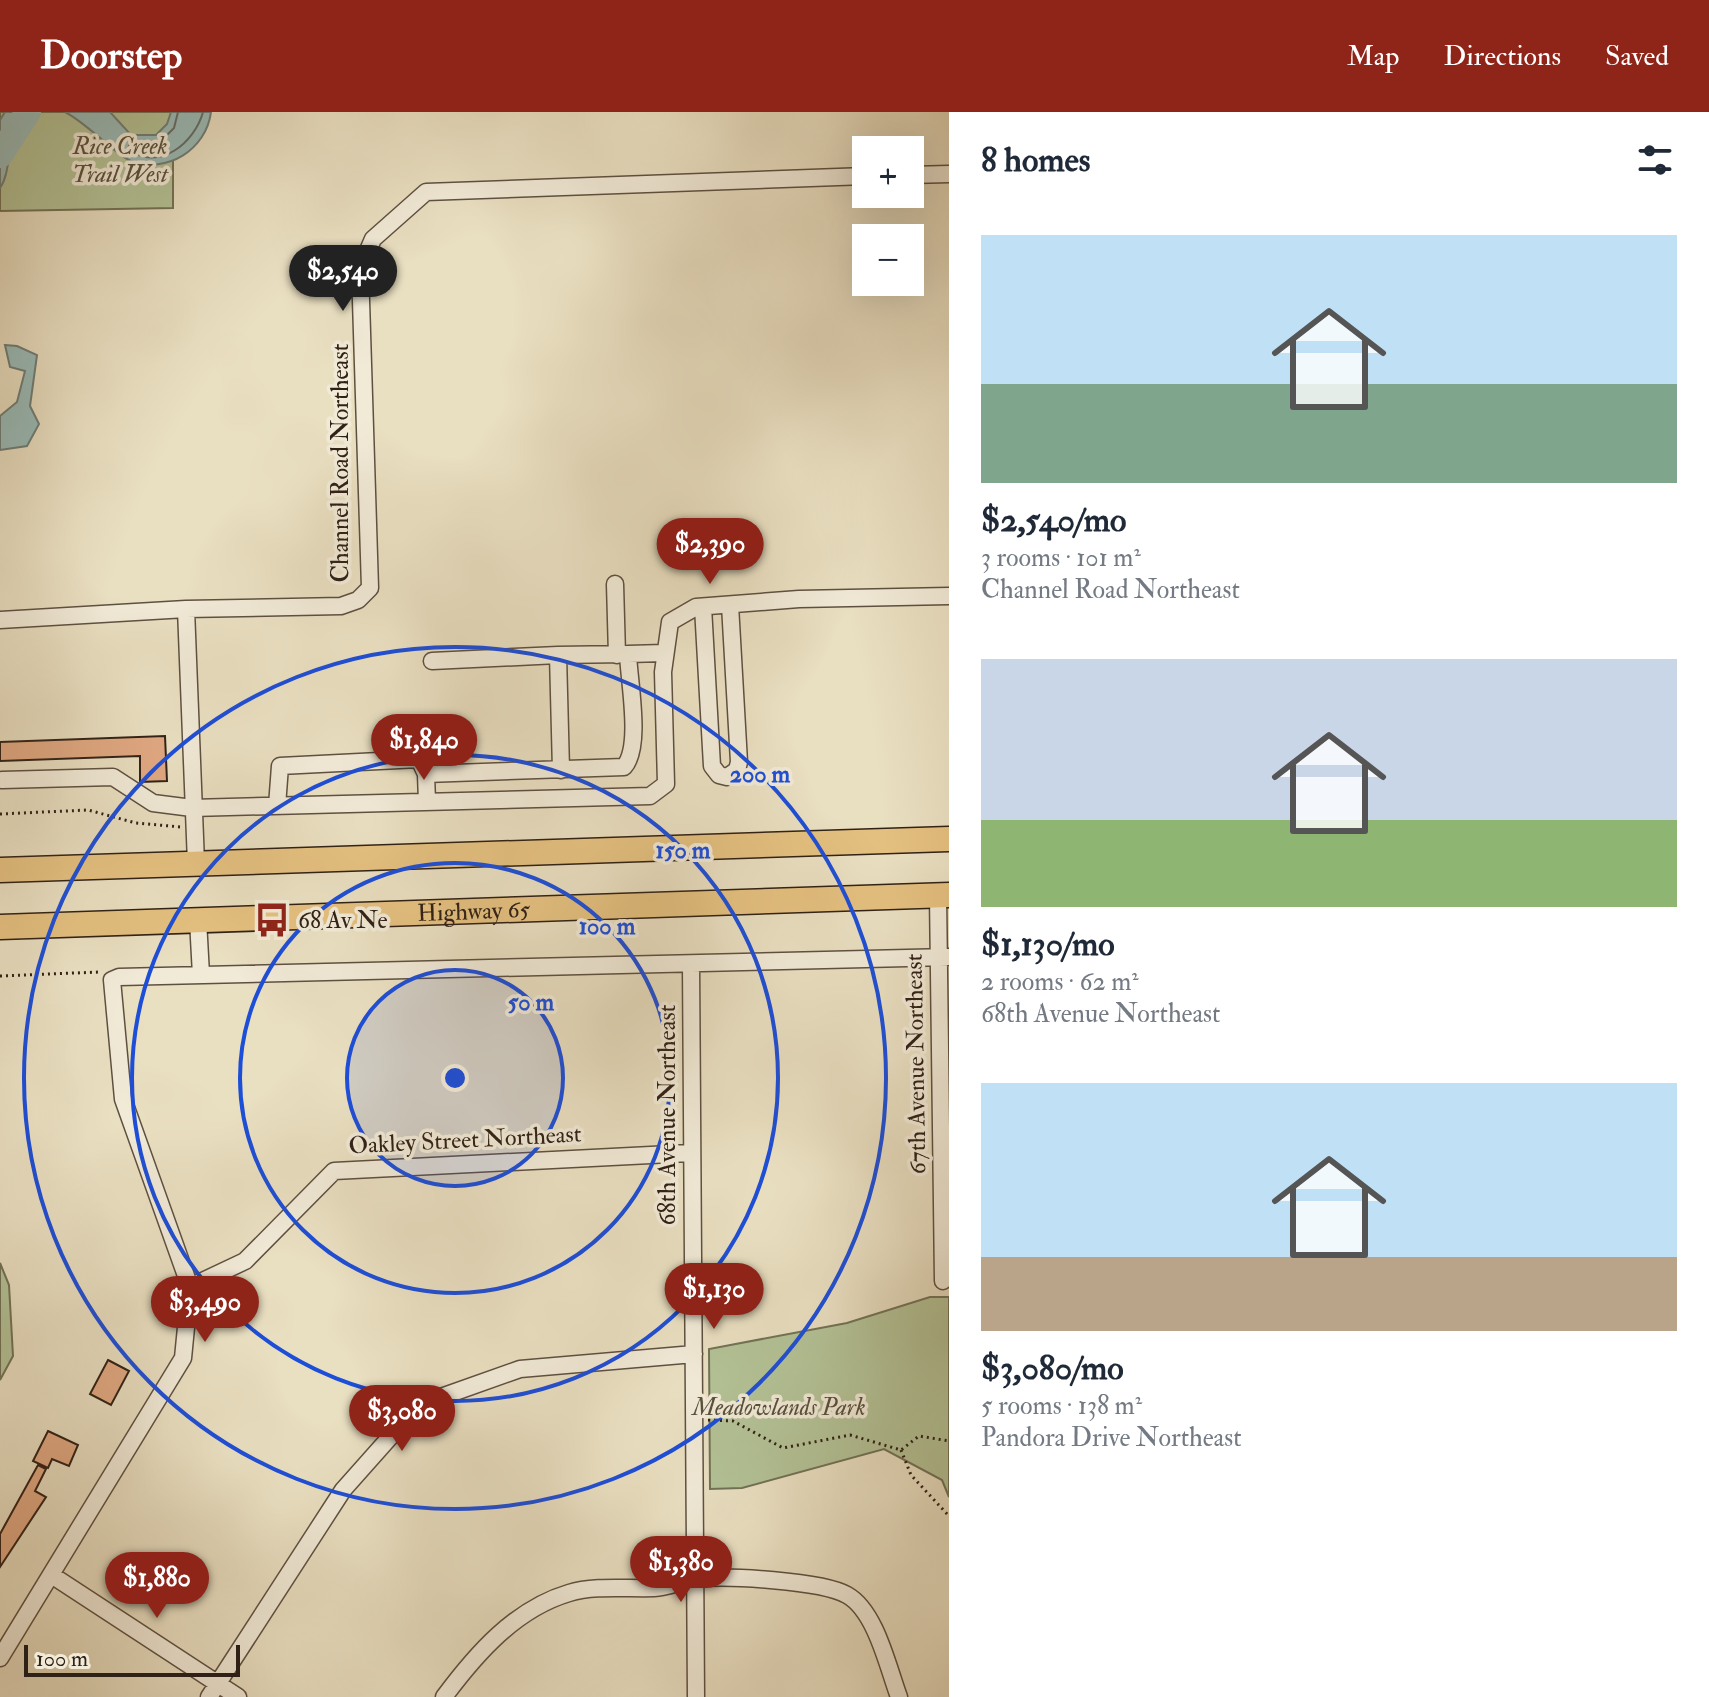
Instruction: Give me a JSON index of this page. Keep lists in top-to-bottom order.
{
  "streets": {
    "highway": ["Highway 65"],
    "street": [
      "Channel Road Northeast",
      "67th Avenue Northeast",
      "68th Avenue Northeast",
      "Oakley Street Northeast"
    ]
  },
  "crossings": [
    ["Highway 65", "67th Avenue Northeast"],
    ["68th Avenue Northeast", "Oakley Street Northeast"]
  ],
  "parks": ["Rice Creek Trail West", "Meadowlands Park"],
  "places": {
    "bus stop": ["68 Av Ne"]
  },
  "scale_bar": "100 m",
  "page": {
    "header": "Doorstep",
    "nav": ["Map", "Directions", "Saved"],
    "heading": "8 homes",
    "map_buttons": ["+", "−"],
    "list": [
      {
        "name": "$2,540/mo",
        "note": "3 rooms · 101 m² · Channel Road Northeast"
      },
      {
        "name": "$1,130/mo",
        "note": "2 rooms · 62 m² · 68th Avenue Northeast"
      },
      {
        "name": "$3,080/mo",
        "note": "5 rooms · 138 m² · Pandora Drive Northeast"
      }
    ],
    "price": [
      "$2,540",
      "$2,390",
      "$1,840",
      "$1,130",
      "$3,490",
      "$3,080",
      "$1,380",
      "$1,880"
    ],
    "scale": "100 m"
  },
  "rings": [
    "200 m",
    "150 m",
    "100 m",
    "50 m"
  ]
}
